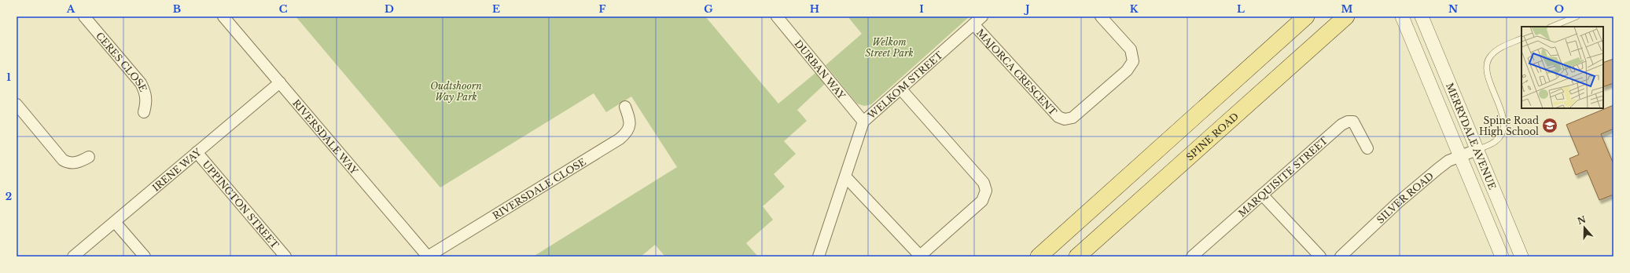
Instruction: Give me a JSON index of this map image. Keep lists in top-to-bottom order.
{
  "streets": {
    "main road": ["SPINE ROAD"],
    "street": [
      "CERES CLOSE",
      "DURBAN WAY",
      "MAJORCA CRESCENT",
      "WELKOM STREET",
      "RIVERSDALE WAY",
      "MERRYDALE AVENUE",
      "IRENE WAY",
      "MARQUISITE STREET",
      "RIVERSDALE CLOSE",
      "SILVER ROAD",
      "UPPINGTON STREET"
    ]
  },
  "crossings": [
    ["DURBAN WAY", "WELKOM STREET"],
    ["MAJORCA CRESCENT", "WELKOM STREET"],
    ["RIVERSDALE WAY", "IRENE WAY"],
    ["RIVERSDALE WAY", "RIVERSDALE CLOSE"],
    ["MERRYDALE AVENUE", "SILVER ROAD"],
    ["IRENE WAY", "UPPINGTON STREET"]
  ],
  "parks": ["Welkom Street Park", "Oudtshoorn Way Park"],
  "places": {
    "school or university": ["Spine Road High School"]
  },
  "north": "top",
  "grid": {
    "columns": [
      "A",
      "B",
      "C",
      "D",
      "E",
      "F",
      "G",
      "H",
      "I",
      "J",
      "K",
      "L",
      "M",
      "N",
      "O"
    ],
    "rows": ["1", "2"]
  }
}
